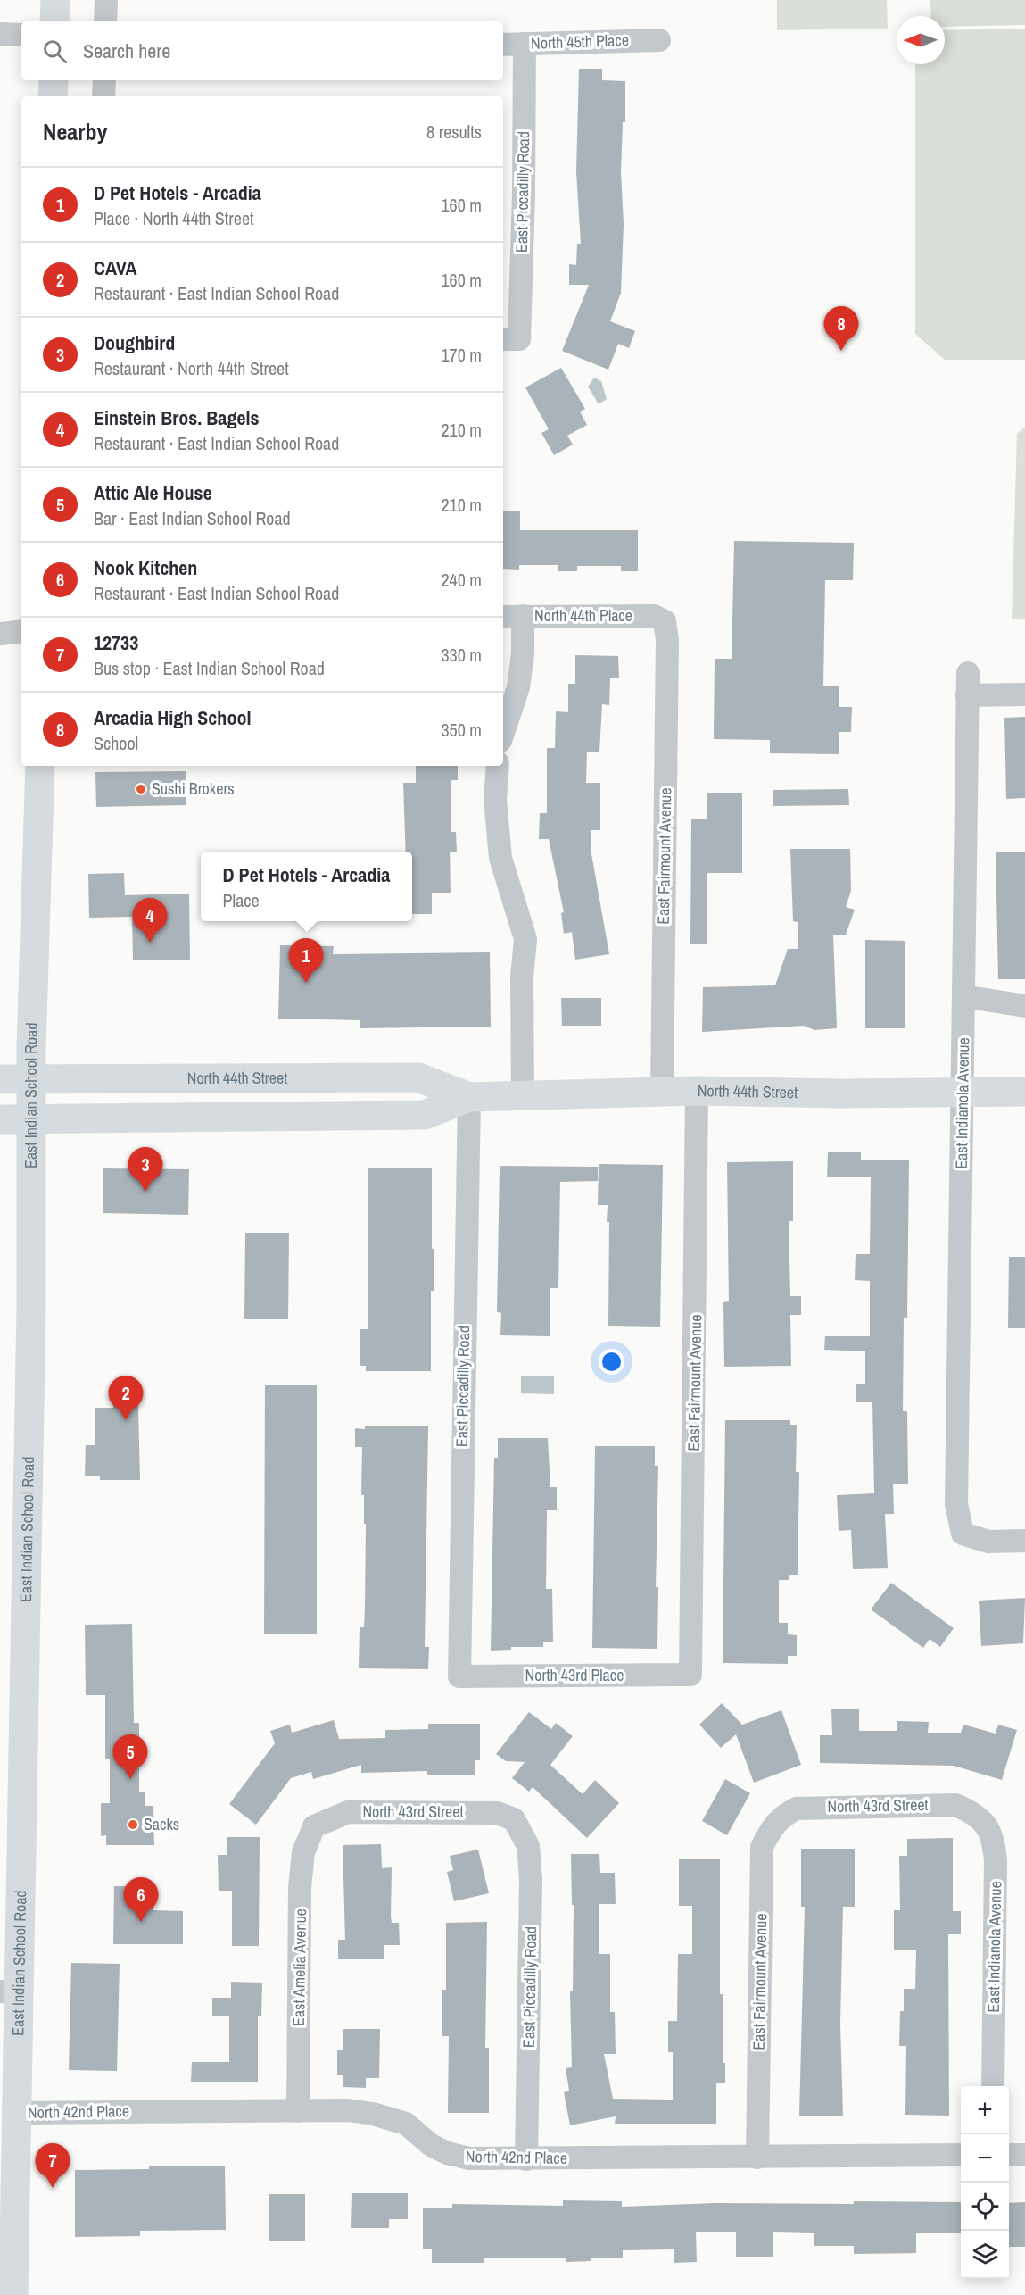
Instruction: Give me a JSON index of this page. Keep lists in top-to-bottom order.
{
  "streets": {
    "main road": ["North 44th Street", "East Indian School Road"],
    "street": [
      "North 45th Place",
      "East Piccadilly Road",
      "North 44th Place",
      "East Fairmount Avenue",
      "East Indianola Avenue",
      "North 43rd Place",
      "North 43rd Street",
      "East Amelia Avenue",
      "North 42nd Place"
    ]
  },
  "crossings": [
    ["North 45th Place", "East Piccadilly Road"],
    ["East Piccadilly Road", "North 44th Street"],
    ["East Piccadilly Road", "North 43rd Place"],
    ["East Piccadilly Road", "North 43rd Street"],
    ["East Piccadilly Road", "North 42nd Place"],
    ["North 44th Place", "East Fairmount Avenue"],
    ["East Fairmount Avenue", "North 44th Street"],
    ["East Fairmount Avenue", "North 43rd Place"],
    ["East Fairmount Avenue", "North 43rd Street"],
    ["East Fairmount Avenue", "North 42nd Place"],
    ["North 44th Street", "East Indian School Road"],
    ["North 44th Street", "East Indianola Avenue"],
    ["East Indian School Road", "North 42nd Place"],
    ["East Indianola Avenue", "North 43rd Street"],
    ["North 43rd Street", "East Amelia Avenue"],
    ["East Amelia Avenue", "North 42nd Place"]
  ],
  "places": ["Sushi Brokers", "Sacks"],
  "north": "left",
  "page": {
    "search": "Search here",
    "heading": ["Nearby", "8 results"],
    "list": [
      {
        "mark": "1",
        "name": "D Pet Hotels - Arcadia",
        "note": "Place · North 44th Street",
        "value": "160 m"
      },
      {
        "mark": "2",
        "name": "CAVA",
        "note": "Restaurant · East Indian School Road",
        "value": "160 m"
      },
      {
        "mark": "3",
        "name": "Doughbird",
        "note": "Restaurant · North 44th Street",
        "value": "170 m"
      },
      {
        "mark": "4",
        "name": "Einstein Bros. Bagels",
        "note": "Restaurant · East Indian School Road",
        "value": "210 m"
      },
      {
        "mark": "5",
        "name": "Attic Ale House",
        "note": "Bar · East Indian School Road",
        "value": "210 m"
      },
      {
        "mark": "6",
        "name": "Nook Kitchen",
        "note": "Restaurant · East Indian School Road",
        "value": "240 m"
      },
      {
        "mark": "7",
        "name": "12733",
        "note": "Bus stop · East Indian School Road",
        "value": "330 m"
      },
      {
        "mark": "8",
        "name": "Arcadia High School",
        "note": "School",
        "value": "350 m"
      }
    ],
    "pins": [
      "8",
      "4",
      "1",
      "3",
      "2",
      "5",
      "6",
      "7"
    ],
    "popup": ["D Pet Hotels - Arcadia", "Place"],
    "map_buttons": ["+", "−"]
  }
}
